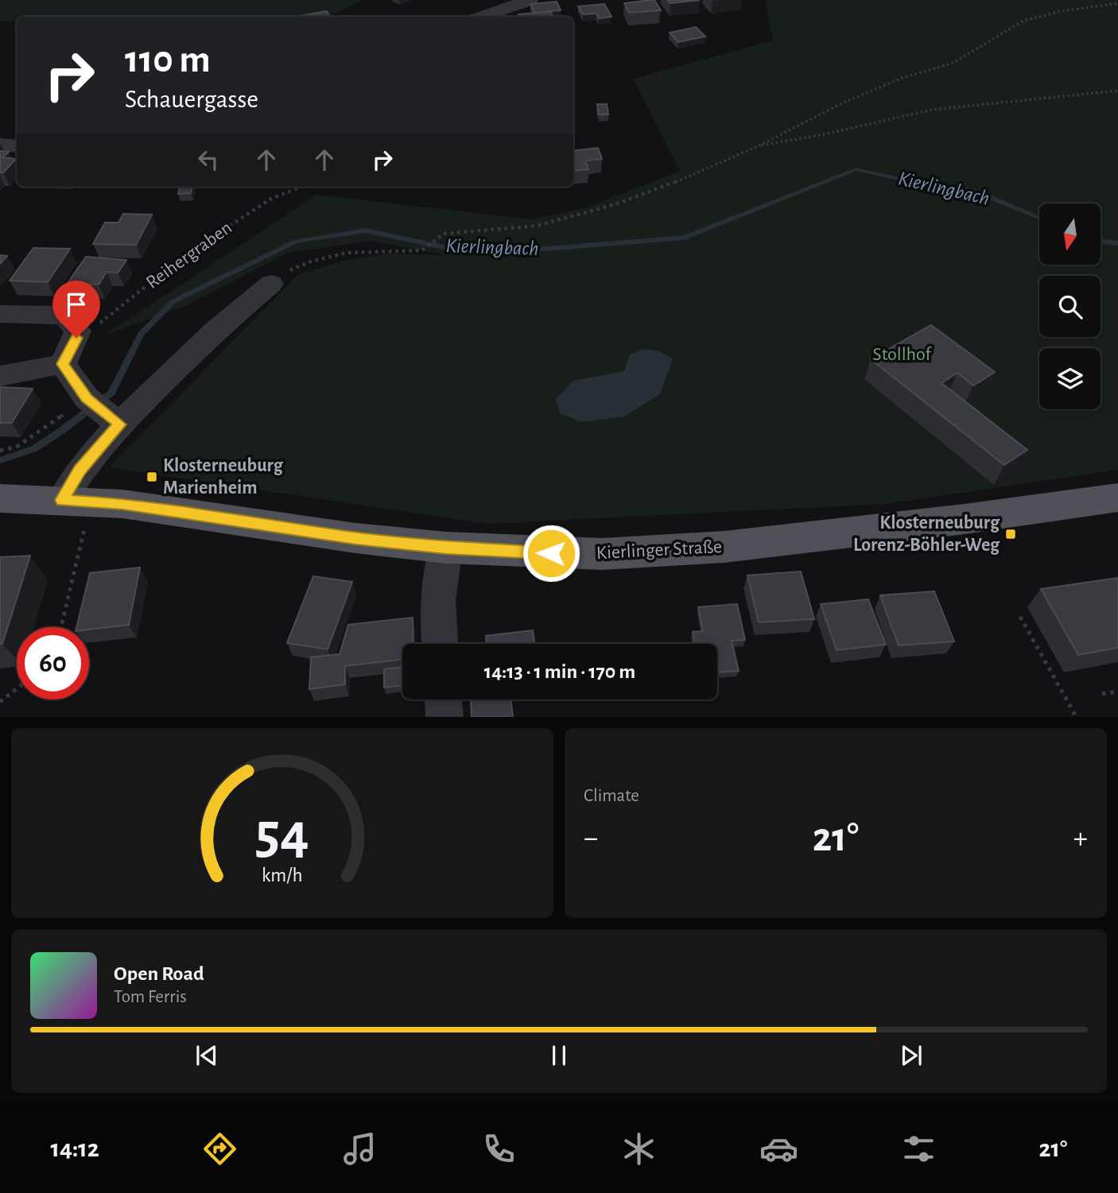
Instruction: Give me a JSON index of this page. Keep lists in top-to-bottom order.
{
  "streets": {
    "main road": ["Kierlinger Straße"],
    "path": ["Reihergraben"]
  },
  "water": ["Kierlingbach"],
  "parks": ["Stollhof"],
  "places": {
    "transit": ["Klosterneuburg Marienheim", "Klosterneuburg Lorenz-Böhler-Weg"]
  },
  "north": "bottom",
  "page": {
    "turn": ["110 m", "Schauergasse"],
    "limit": "60",
    "trip": "14:13 · 1 min · 170 m",
    "tile": "Climate",
    "heat": ["−", "21°", "+"],
    "song": ["Open Road", "Tom Ferris"],
    "tabs": ["14:12", "21°"],
    "gauge": ["54", "km/h"]
  }
}
